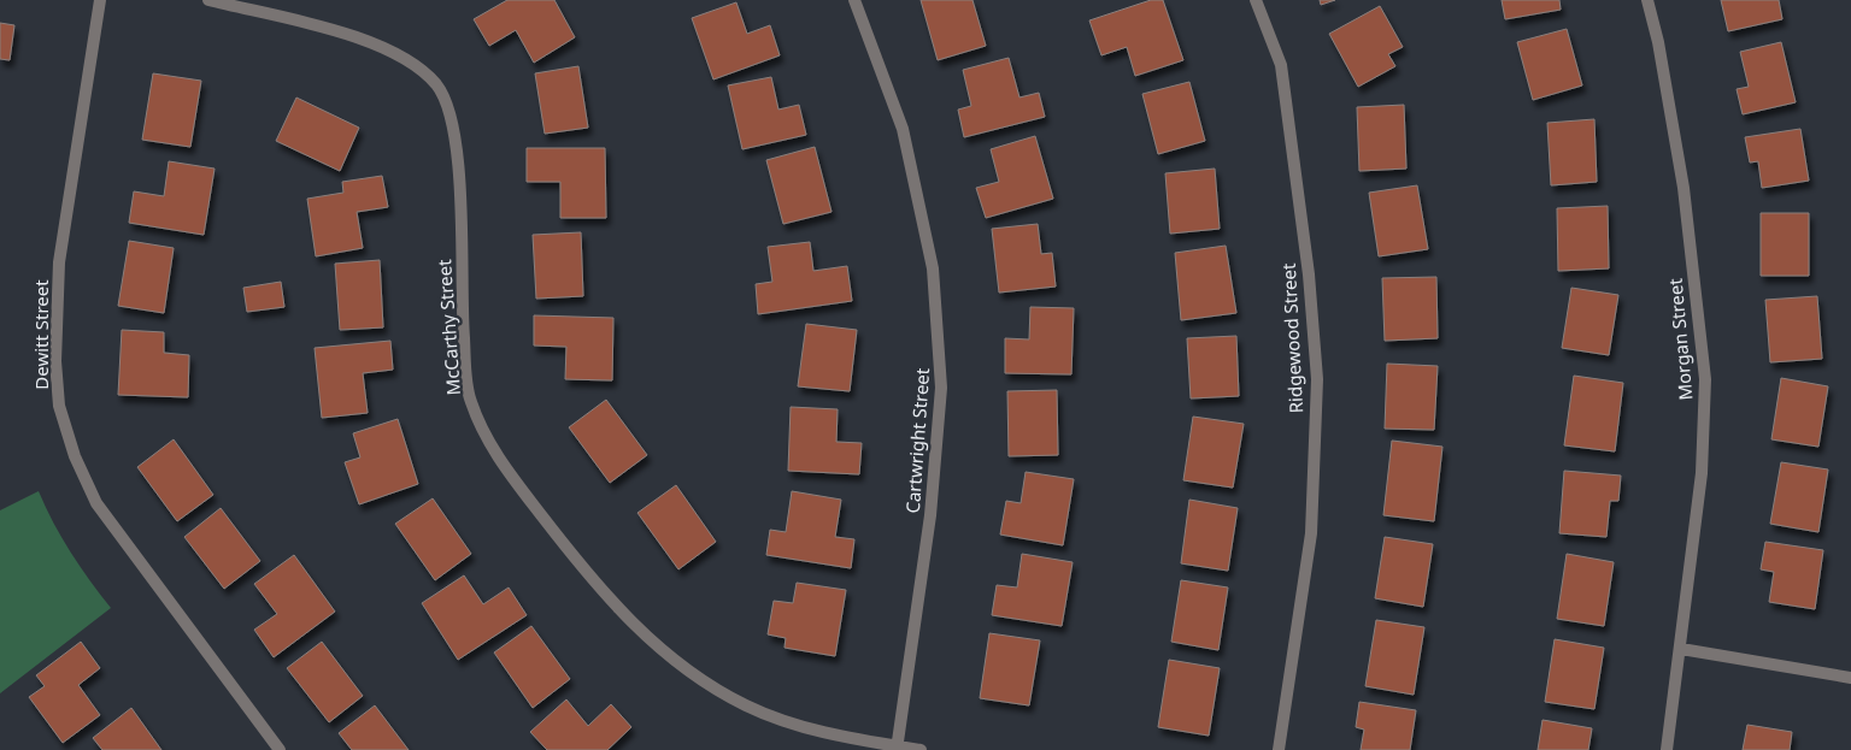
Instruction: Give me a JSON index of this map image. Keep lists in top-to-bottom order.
{
  "streets": {
    "street": [
      "McCarthy Street",
      "Dewitt Street",
      "Ridgewood Street",
      "Morgan Street",
      "Cartwright Street"
    ]
  },
  "crossings": [
    ["McCarthy Street", "Cartwright Street"]
  ]
}
